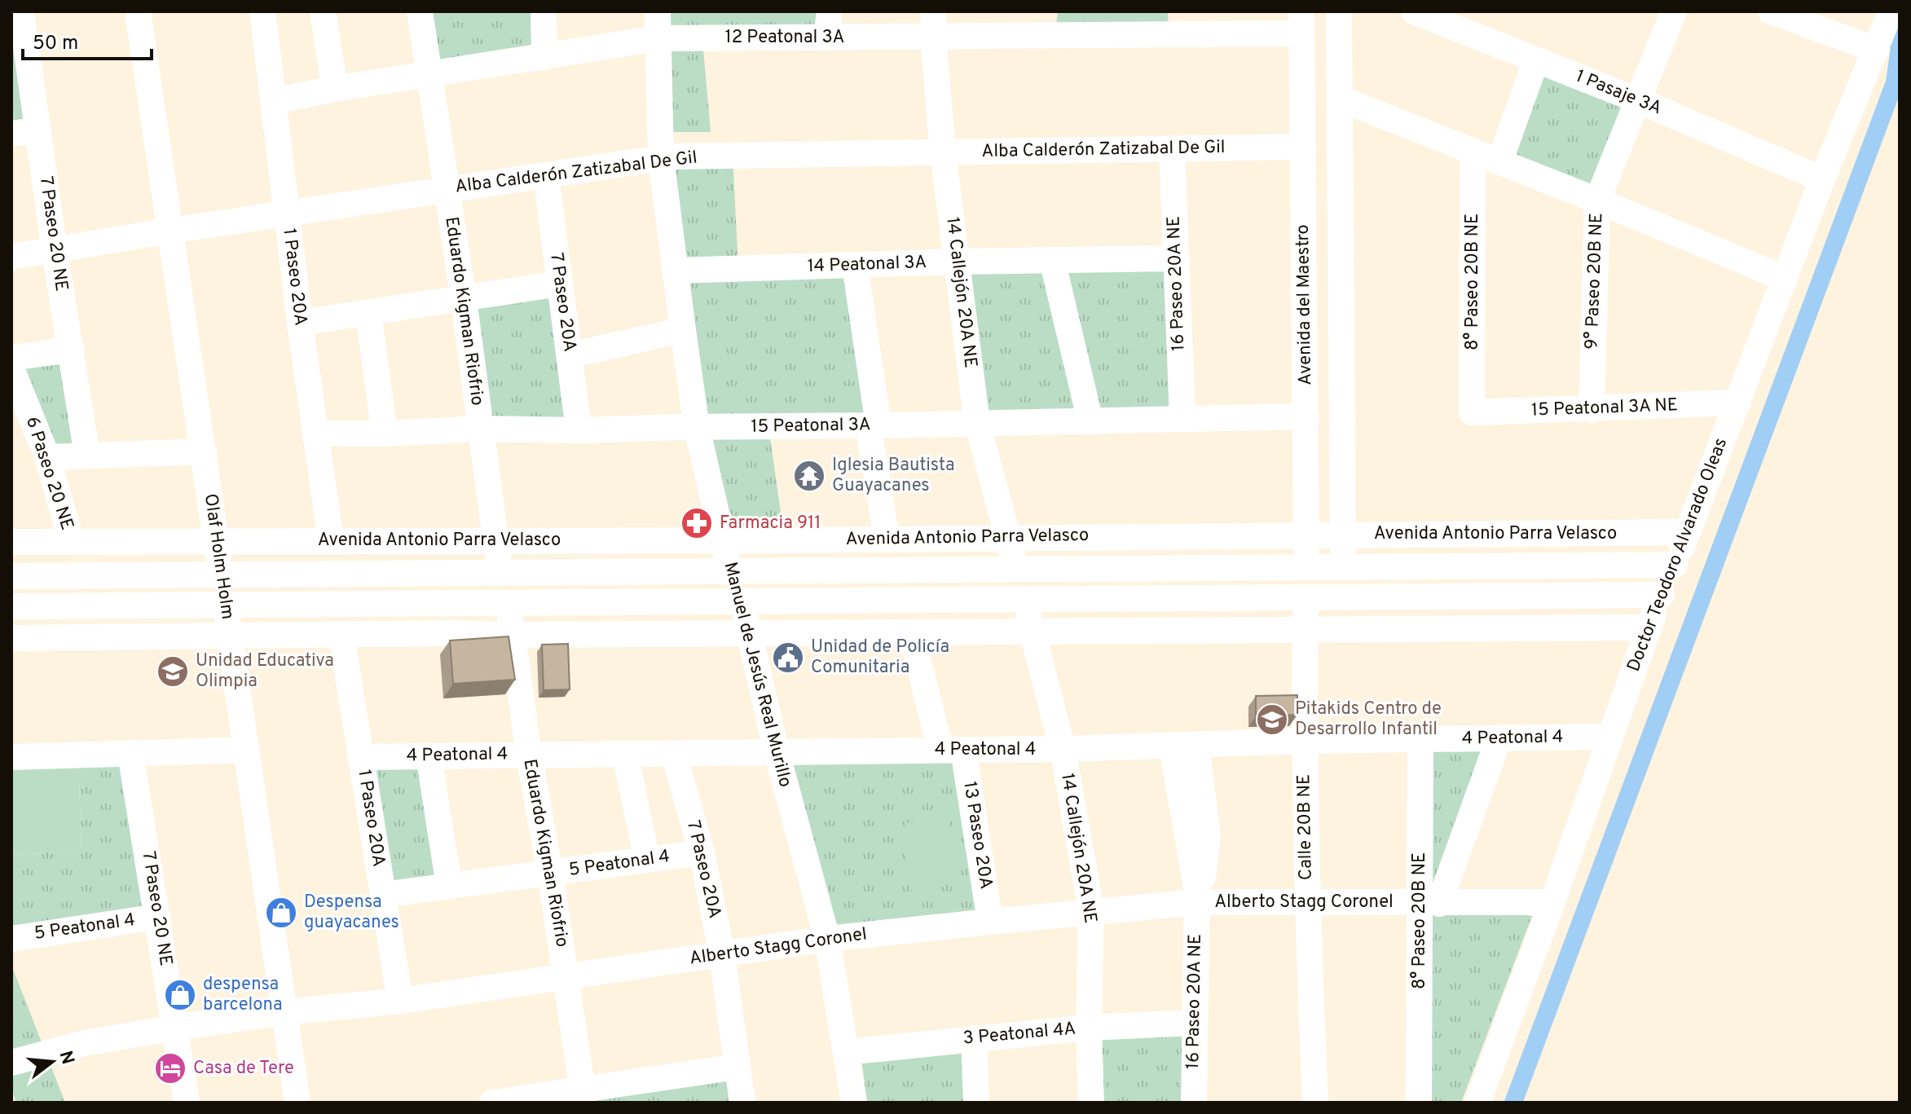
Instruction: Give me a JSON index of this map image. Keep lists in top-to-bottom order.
{
  "streets": {
    "street": [
      "12 Peatonal 3A",
      "1 Pasaje 3A",
      "Alba Calderón Zatizabal De Gil",
      "7 Paseo 20 NE",
      "14 Peatonal 3A",
      "1 Paseo 20A",
      "9° Paseo 20B NE",
      "8° Paseo 20B NE",
      "16 Paseo 20A NE",
      "14 Callejón 20A NE",
      "7 Paseo 20A",
      "Avenida del Maestro",
      "Eduardo Kigman Riofrio",
      "15 Peatonal 3A NE",
      "15 Peatonal 3A",
      "6 Paseo 20 NE",
      "Avenida Antonio Parra Velasco",
      "Doctor Teodoro Alvarado Oleas",
      "Olaf Holm Holm",
      "Manuel de Jesús Real Murillo",
      "4 Peatonal 4",
      "Calle 20B NE",
      "13 Paseo 20A",
      "5 Peatonal 4",
      "Alberto Stagg Coronel",
      "3 Peatonal 4A"
    ]
  },
  "crossings": [
    ["12 Peatonal 3A", "1 Paseo 20A"],
    ["12 Peatonal 3A", "14 Callejón 20A NE"],
    ["12 Peatonal 3A", "Avenida del Maestro"],
    ["12 Peatonal 3A", "Eduardo Kigman Riofrio"],
    ["12 Peatonal 3A", "Manuel de Jesús Real Murillo"],
    ["1 Pasaje 3A", "9° Paseo 20B NE"],
    ["1 Pasaje 3A", "Doctor Teodoro Alvarado Oleas"],
    ["Alba Calderón Zatizabal De Gil", "7 Paseo 20 NE"],
    ["Alba Calderón Zatizabal De Gil", "1 Paseo 20A"],
    ["Alba Calderón Zatizabal De Gil", "16 Paseo 20A NE"],
    ["Alba Calderón Zatizabal De Gil", "14 Callejón 20A NE"],
    ["Alba Calderón Zatizabal De Gil", "7 Paseo 20A"],
    ["Alba Calderón Zatizabal De Gil", "Avenida del Maestro"],
    ["Alba Calderón Zatizabal De Gil", "Eduardo Kigman Riofrio"],
    ["Alba Calderón Zatizabal De Gil", "Olaf Holm Holm"],
    ["Alba Calderón Zatizabal De Gil", "Manuel de Jesús Real Murillo"],
    ["7 Paseo 20 NE", "5 Peatonal 4"],
    ["7 Paseo 20 NE", "Alberto Stagg Coronel"],
    ["14 Peatonal 3A", "16 Paseo 20A NE"],
    ["14 Peatonal 3A", "14 Callejón 20A NE"],
    ["14 Peatonal 3A", "Manuel de Jesús Real Murillo"],
    ["1 Paseo 20A", "15 Peatonal 3A"],
    ["1 Paseo 20A", "Avenida Antonio Parra Velasco"],
    ["1 Paseo 20A", "4 Peatonal 4"],
    ["1 Paseo 20A", "5 Peatonal 4"],
    ["1 Paseo 20A", "Alberto Stagg Coronel"],
    ["9° Paseo 20B NE", "15 Peatonal 3A NE"],
    ["8° Paseo 20B NE", "15 Peatonal 3A NE"],
    ["8° Paseo 20B NE", "4 Peatonal 4"],
    ["8° Paseo 20B NE", "Alberto Stagg Coronel"],
    ["16 Paseo 20A NE", "15 Peatonal 3A"],
    ["16 Paseo 20A NE", "4 Peatonal 4"],
    ["16 Paseo 20A NE", "Alberto Stagg Coronel"],
    ["16 Paseo 20A NE", "3 Peatonal 4A"],
    ["14 Callejón 20A NE", "15 Peatonal 3A"],
    ["14 Callejón 20A NE", "Avenida Antonio Parra Velasco"],
    ["14 Callejón 20A NE", "4 Peatonal 4"],
    ["14 Callejón 20A NE", "Alberto Stagg Coronel"],
    ["14 Callejón 20A NE", "3 Peatonal 4A"],
    ["7 Paseo 20A", "15 Peatonal 3A"],
    ["7 Paseo 20A", "4 Peatonal 4"],
    ["7 Paseo 20A", "5 Peatonal 4"],
    ["7 Paseo 20A", "Alberto Stagg Coronel"],
    ["Avenida del Maestro", "15 Peatonal 3A"],
    ["Avenida del Maestro", "Avenida Antonio Parra Velasco"],
    ["Avenida del Maestro", "Calle 20B NE"],
    ["Eduardo Kigman Riofrio", "15 Peatonal 3A"],
    ["Eduardo Kigman Riofrio", "Avenida Antonio Parra Velasco"],
    ["Eduardo Kigman Riofrio", "4 Peatonal 4"],
    ["Eduardo Kigman Riofrio", "5 Peatonal 4"],
    ["Eduardo Kigman Riofrio", "Alberto Stagg Coronel"],
    ["15 Peatonal 3A NE", "Doctor Teodoro Alvarado Oleas"],
    ["15 Peatonal 3A", "Manuel de Jesús Real Murillo"],
    ["6 Paseo 20 NE", "Avenida Antonio Parra Velasco"],
    ["Avenida Antonio Parra Velasco", "Doctor Teodoro Alvarado Oleas"],
    ["Avenida Antonio Parra Velasco", "Olaf Holm Holm"],
    ["Avenida Antonio Parra Velasco", "Manuel de Jesús Real Murillo"],
    ["Doctor Teodoro Alvarado Oleas", "4 Peatonal 4"],
    ["Doctor Teodoro Alvarado Oleas", "Alberto Stagg Coronel"],
    ["Olaf Holm Holm", "Alberto Stagg Coronel"],
    ["Manuel de Jesús Real Murillo", "4 Peatonal 4"],
    ["Manuel de Jesús Real Murillo", "Alberto Stagg Coronel"],
    ["Manuel de Jesús Real Murillo", "3 Peatonal 4A"],
    ["4 Peatonal 4", "Calle 20B NE"],
    ["4 Peatonal 4", "13 Paseo 20A"],
    ["Calle 20B NE", "Alberto Stagg Coronel"],
    ["13 Paseo 20A", "Alberto Stagg Coronel"]
  ],
  "places": {
    "temple": ["Iglesia Bautista Guayacanes"],
    "pharmacy": ["Farmacia 911"],
    "public building": ["Unidad de Policía Comunitaria"],
    "school or university": ["Unidad Educativa Olimpia", "Pitakids Centro de Desarrollo Infantil"],
    "shop": ["Despensa guayacanes", "despensa barcelona"],
    "hotel": ["Casa de Tere"]
  },
  "scale_bar": "50 m",
  "north": "right"
}
